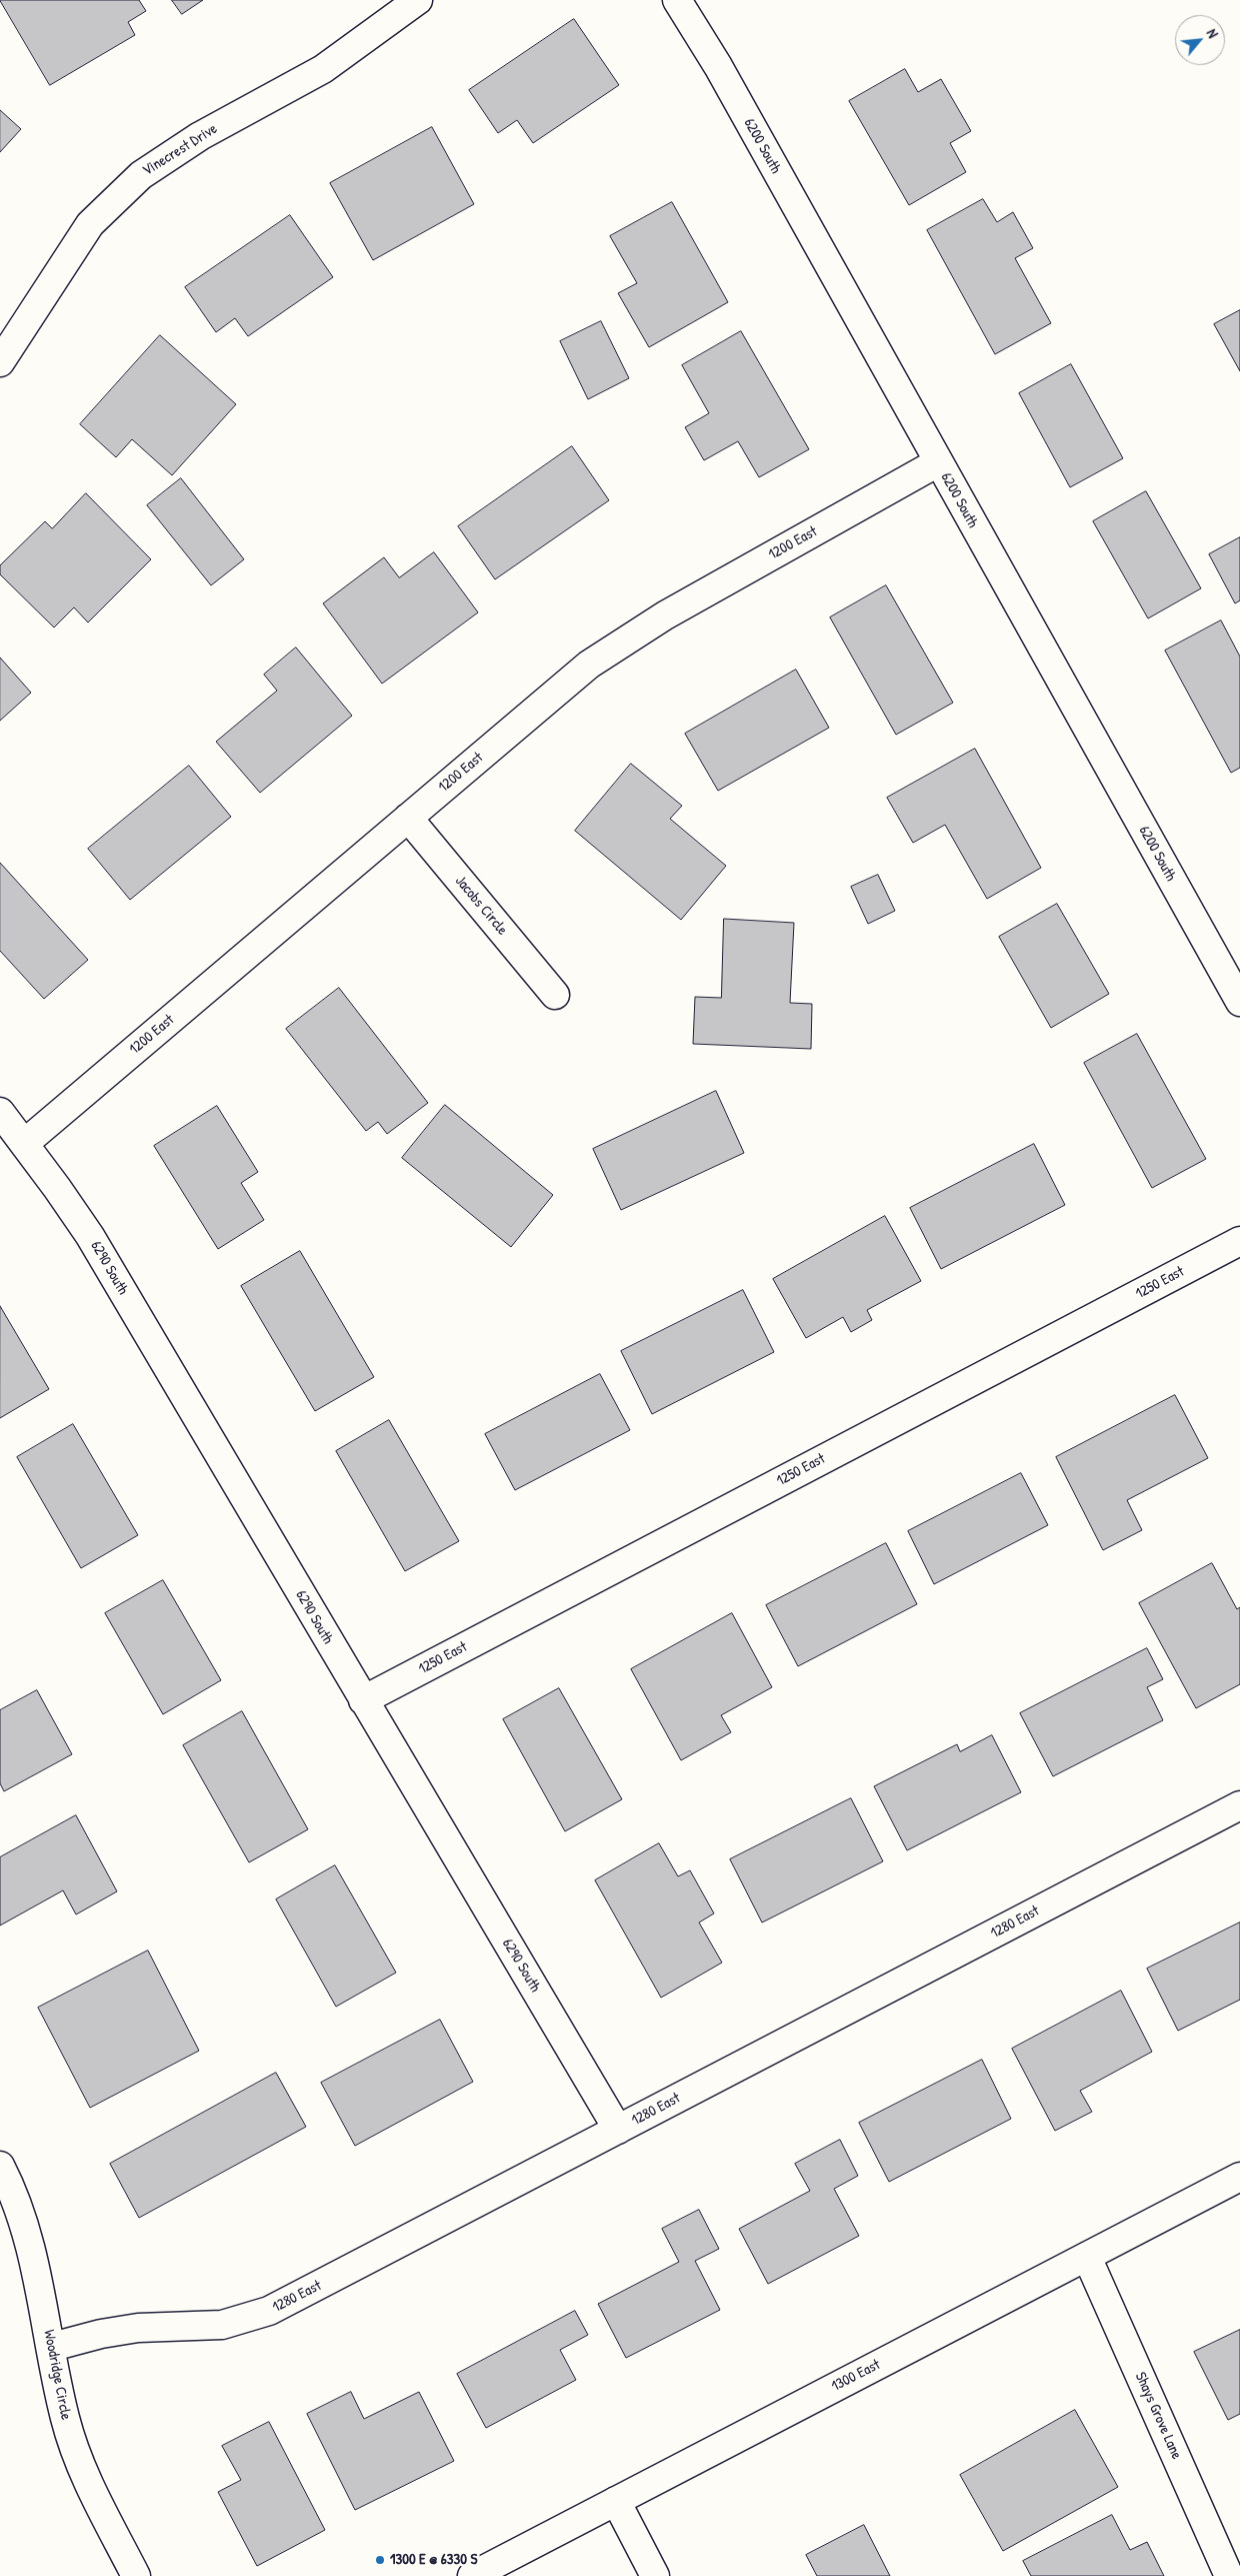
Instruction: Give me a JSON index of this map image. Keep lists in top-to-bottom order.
{
  "streets": {
    "street": [
      "6200 South",
      "Vinecrest Drive",
      "1200 East",
      "Jacobs Circle",
      "6290 South",
      "1250 East",
      "1280 East",
      "Woodridge Circle",
      "1300 East",
      "Shays Grove Lane"
    ]
  },
  "crossings": [
    ["6200 South", "1200 East"],
    ["1200 East", "Jacobs Circle"],
    ["1200 East", "6290 South"],
    ["6290 South", "1250 East"],
    ["6290 South", "1280 East"],
    ["1280 East", "Woodridge Circle"],
    ["1300 East", "Shays Grove Lane"]
  ],
  "places": ["1300 E @ 6330 S"],
  "north": "top right"
}
